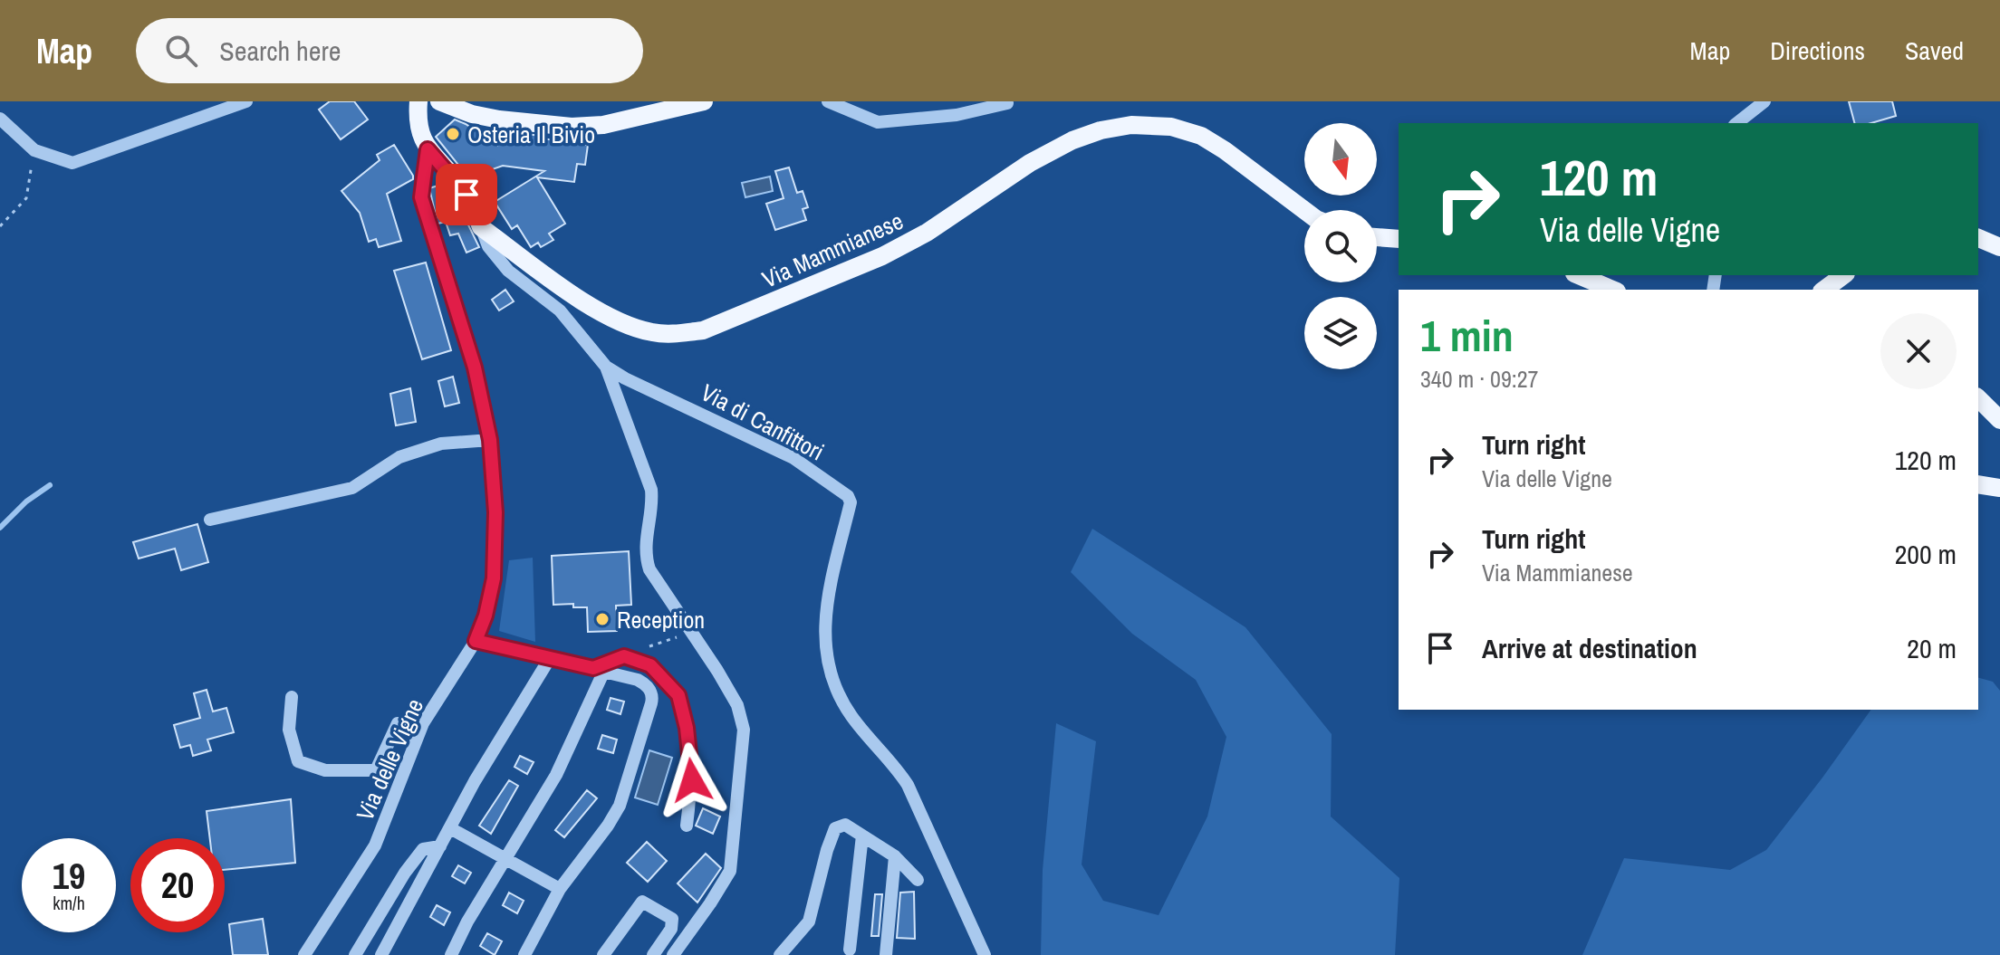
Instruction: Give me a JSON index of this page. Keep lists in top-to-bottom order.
{
  "streets": {
    "main road": ["Via Mammianese"],
    "street": ["Via di Canfittori", "Via delle Vigne"]
  },
  "crossings": [
    ["Via Mammianese", "Via di Canfittori"]
  ],
  "places": ["Osteria Il Bivio", "Reception"],
  "north": "bottom",
  "page": {
    "header": "Map",
    "search": "Search here",
    "nav": ["Map", "Directions", "Saved"],
    "turn": ["120 m", "Via delle Vigne"],
    "heading": ["1 min", "340 m · 09:27"],
    "list": [
      {
        "name": "Turn right",
        "note": "Via delle Vigne",
        "value": "120 m"
      },
      {
        "name": "Turn right",
        "note": "Via Mammianese",
        "value": "200 m"
      },
      {
        "name": "Arrive at destination",
        "value": "20 m"
      }
    ],
    "speed": "19 km/h",
    "limit": "20"
  }
}
